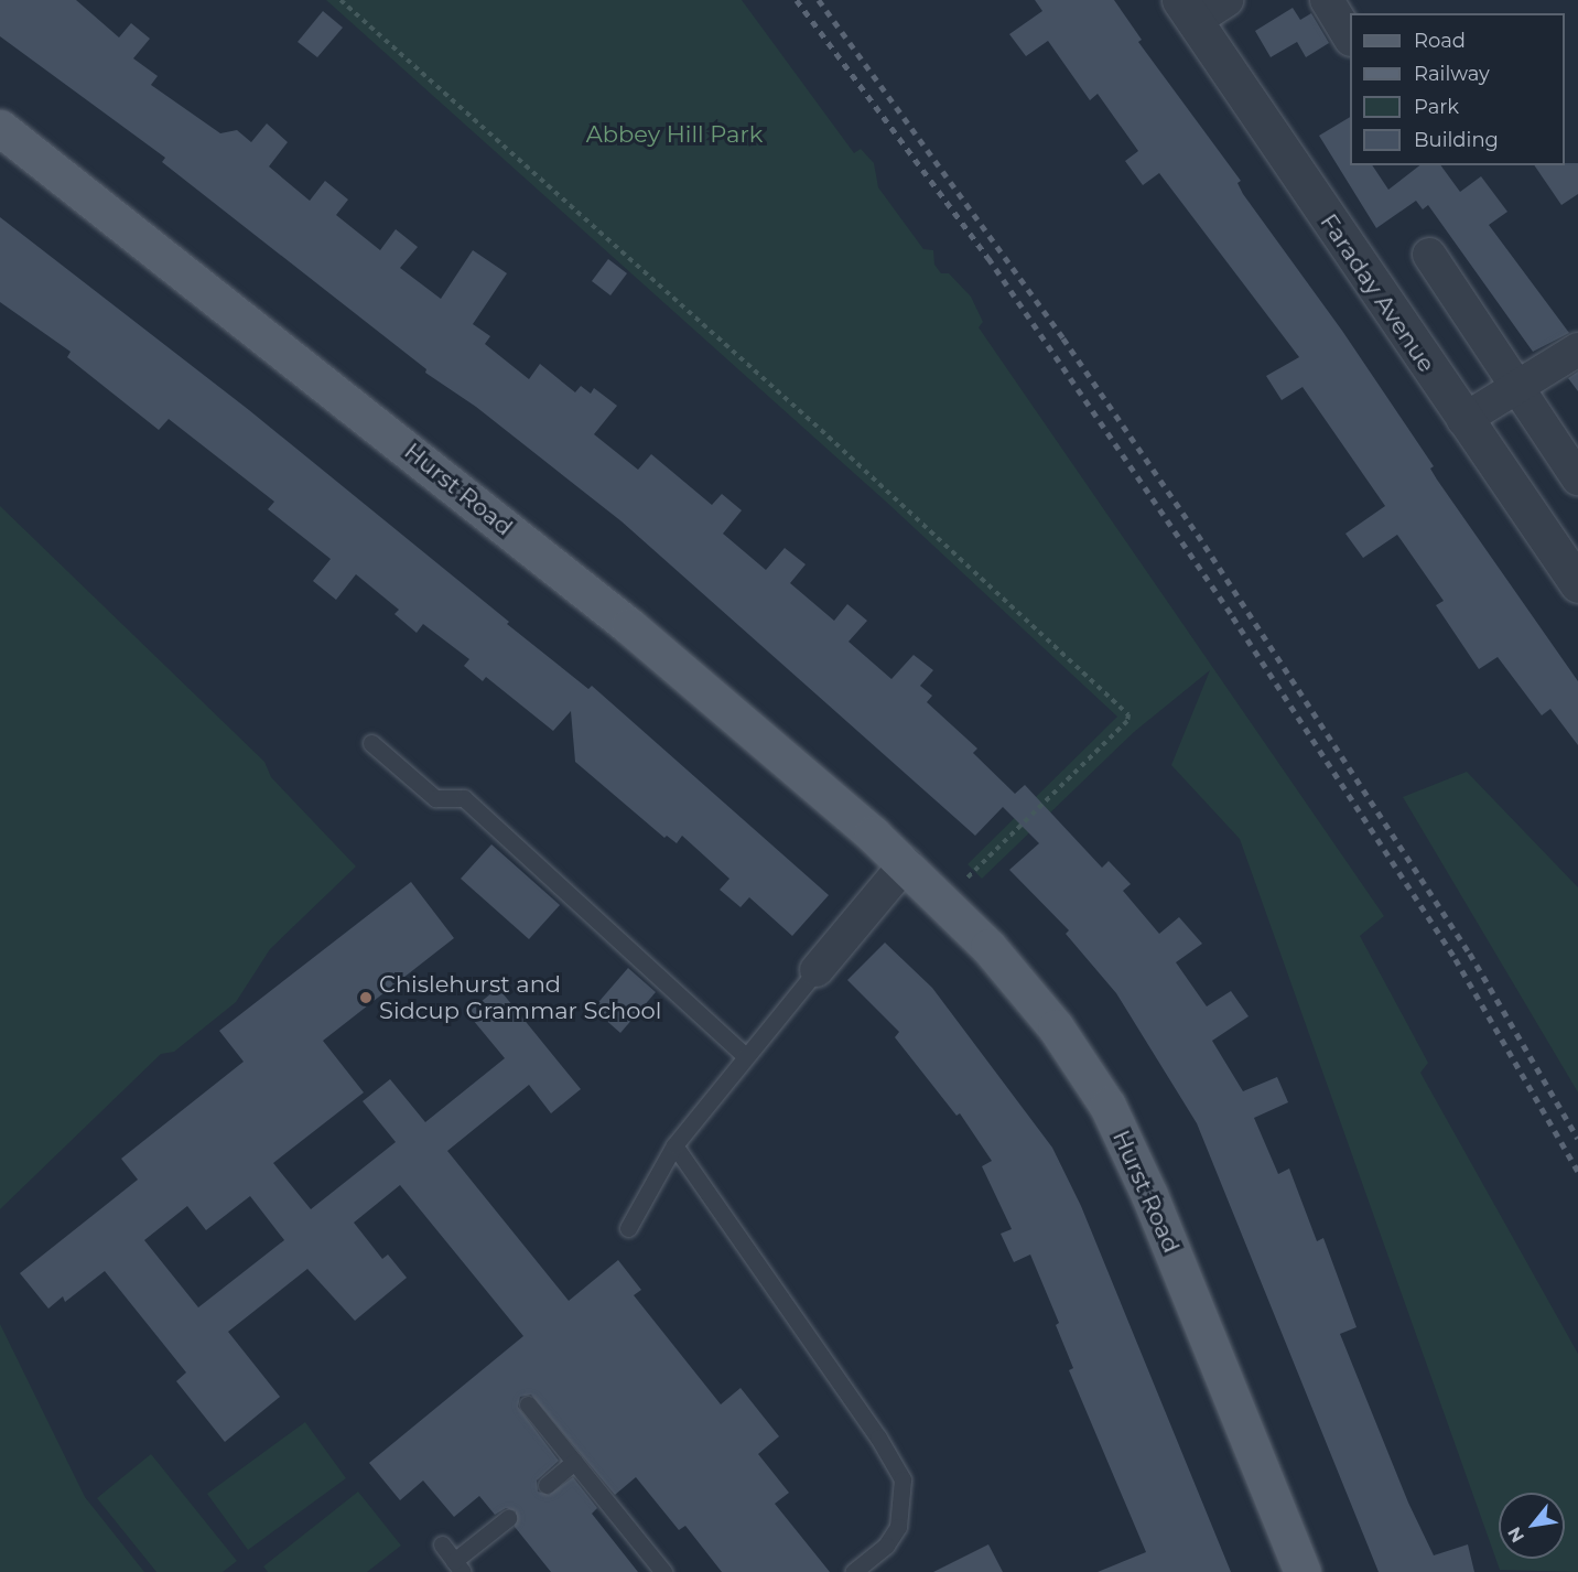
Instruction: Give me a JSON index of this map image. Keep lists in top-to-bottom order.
{
  "streets": {
    "main road": ["Hurst Road"],
    "street": ["Faraday Avenue"]
  },
  "parks": ["Abbey Hill Park"],
  "places": ["Chislehurst and Sidcup Grammar School"],
  "legend": [
    "Road",
    "Railway",
    "Park",
    "Building"
  ],
  "north": "bottom left"
}
